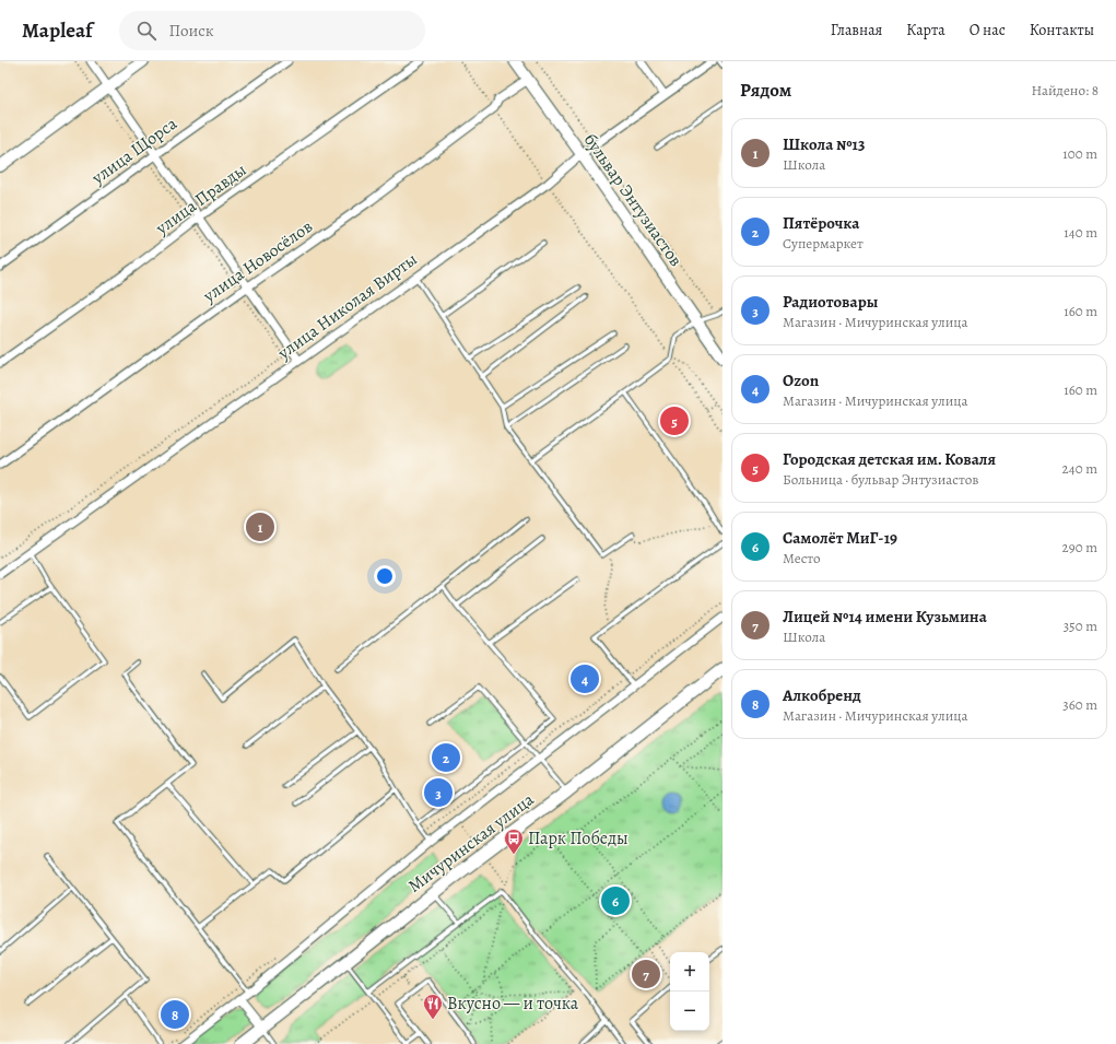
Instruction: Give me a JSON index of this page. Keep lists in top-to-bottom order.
{
  "streets": {
    "main road": ["бульвар Энтузиастов", "Мичуринская улица"],
    "street": [
      "улица Щорса",
      "улица Правды",
      "улица Новосёлов",
      "улица Николая Вирты"
    ]
  },
  "crossings": [
    ["бульвар Энтузиастов", "улица Новосёлов"],
    ["бульвар Энтузиастов", "улица Николая Вирты"]
  ],
  "places": {
    "bus stop": ["Парк Победы"],
    "restaurant": ["Вкусно — и точка"]
  },
  "page": {
    "header": "Mapleaf",
    "search": "Поиск",
    "nav": [
      "Главная",
      "Карта",
      "О нас",
      "Контакты"
    ],
    "heading": ["Рядом", "Найдено: 8"],
    "list": [
      {
        "mark": "1",
        "name": "Школа №13",
        "note": "Школа",
        "value": "100 m"
      },
      {
        "mark": "2",
        "name": "Пятёрочка",
        "note": "Супермаркет",
        "value": "140 m"
      },
      {
        "mark": "3",
        "name": "Радиотовары",
        "note": "Магазин · Мичуринская улица",
        "value": "160 m"
      },
      {
        "mark": "4",
        "name": "Ozon",
        "note": "Магазин · Мичуринская улица",
        "value": "160 m"
      },
      {
        "mark": "5",
        "name": "Городская детская им. Коваля",
        "note": "Больница · бульвар Энтузиастов",
        "value": "240 m"
      },
      {
        "mark": "6",
        "name": "Самолёт МиГ-19",
        "note": "Место",
        "value": "290 m"
      },
      {
        "mark": "7",
        "name": "Лицей №14 имени Кузьмина",
        "note": "Школа",
        "value": "350 m"
      },
      {
        "mark": "8",
        "name": "Алкобренд",
        "note": "Магазин · Мичуринская улица",
        "value": "360 m"
      }
    ],
    "pins": [
      "5",
      "1",
      "4",
      "2",
      "3",
      "6",
      "7",
      "8"
    ],
    "map_buttons": ["+", "−"]
  }
}
